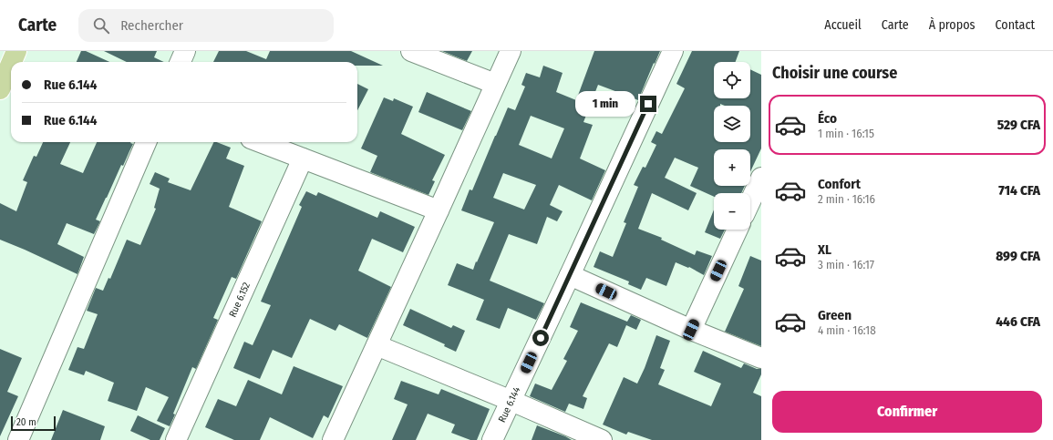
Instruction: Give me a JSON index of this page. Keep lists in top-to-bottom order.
{
  "streets": {
    "street": ["Rue 6.152", "Rue 6.144"]
  },
  "scale_bar": "20 m",
  "page": {
    "header": "Carte",
    "search": "Rechercher",
    "nav": [
      "Accueil",
      "Carte",
      "À propos",
      "Contact"
    ],
    "heading": "Choisir une course",
    "map_buttons": ["+", "−"],
    "banner": ["Rue 6.144", "Rue 6.144"],
    "bubble": "1 min",
    "list": [
      {
        "name": "Éco",
        "note": "1 min · 16:15",
        "value": "529 CFA"
      },
      {
        "name": "Confort",
        "note": "2 min · 16:16",
        "value": "714 CFA"
      },
      {
        "name": "XL",
        "note": "3 min · 16:17",
        "value": "899 CFA"
      },
      {
        "name": "Green",
        "note": "4 min · 16:18",
        "value": "446 CFA"
      }
    ],
    "buttons": "Confirmer",
    "scale": "20 m"
  }
}
